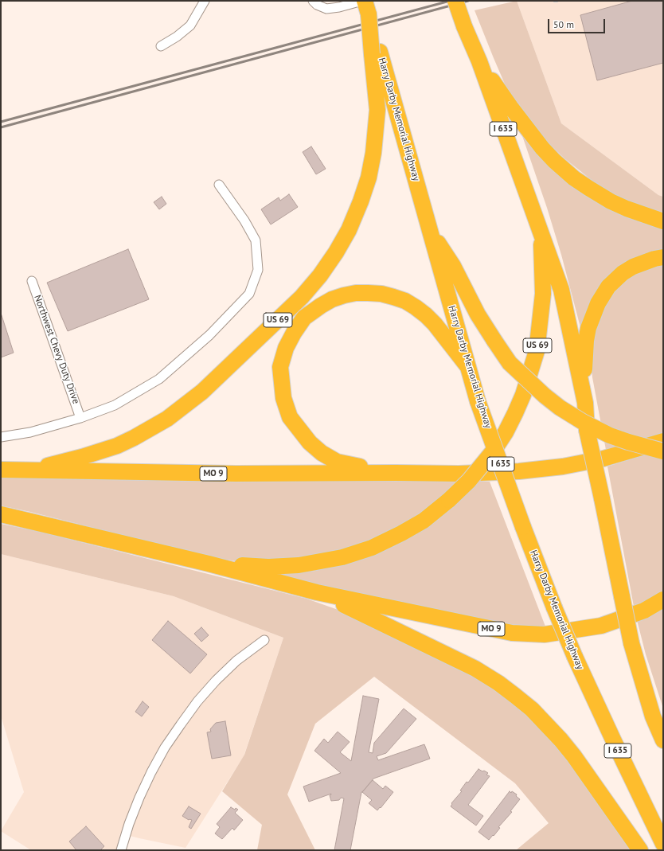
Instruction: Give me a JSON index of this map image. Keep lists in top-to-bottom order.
{
  "streets": {
    "highway": [
      "Harry Darby Memorial Highway",
      "I 635",
      "US 69",
      "MO 9"
    ],
    "street": ["Northwest Chevy Duty Drive"]
  },
  "crossings": [
    ["Harry Darby Memorial Highway", "US 69"],
    ["I 635", "US 69"],
    ["US 69", "MO 9"]
  ],
  "scale_bar": "50 m"
}
